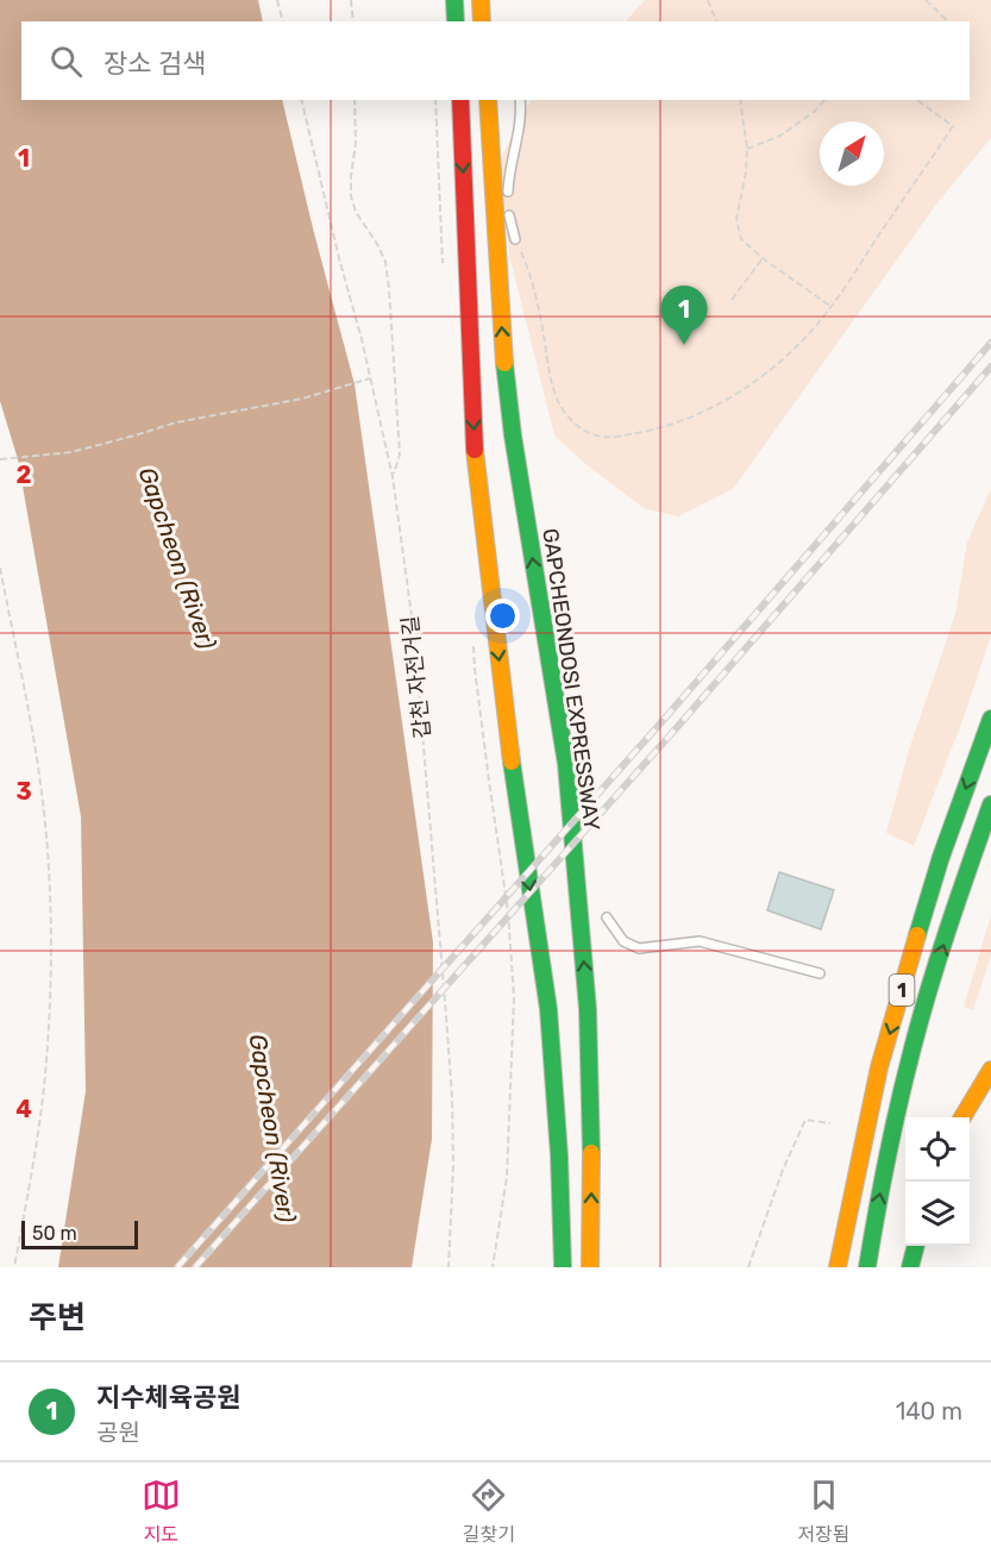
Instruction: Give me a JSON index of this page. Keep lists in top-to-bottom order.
{
  "streets": {
    "highway": ["GAPCHEONDOSI EXPRESSWAY", "1"],
    "path": ["갑천 자전거길"]
  },
  "water": ["Gapcheon (River)"],
  "scale_bar": "50 m",
  "north": "top right",
  "page": {
    "search": "장소 검색",
    "pins": "1",
    "scale": "50 m",
    "heading": "주변",
    "list": [
      {
        "mark": "1",
        "name": "지수체육공원",
        "note": "공원",
        "value": "140 m"
      }
    ],
    "nav": ["지도", "길찾기", "저장됨"]
  },
  "grid": {
    "rows": [
      "1",
      "2",
      "3",
      "4"
    ]
  }
}
